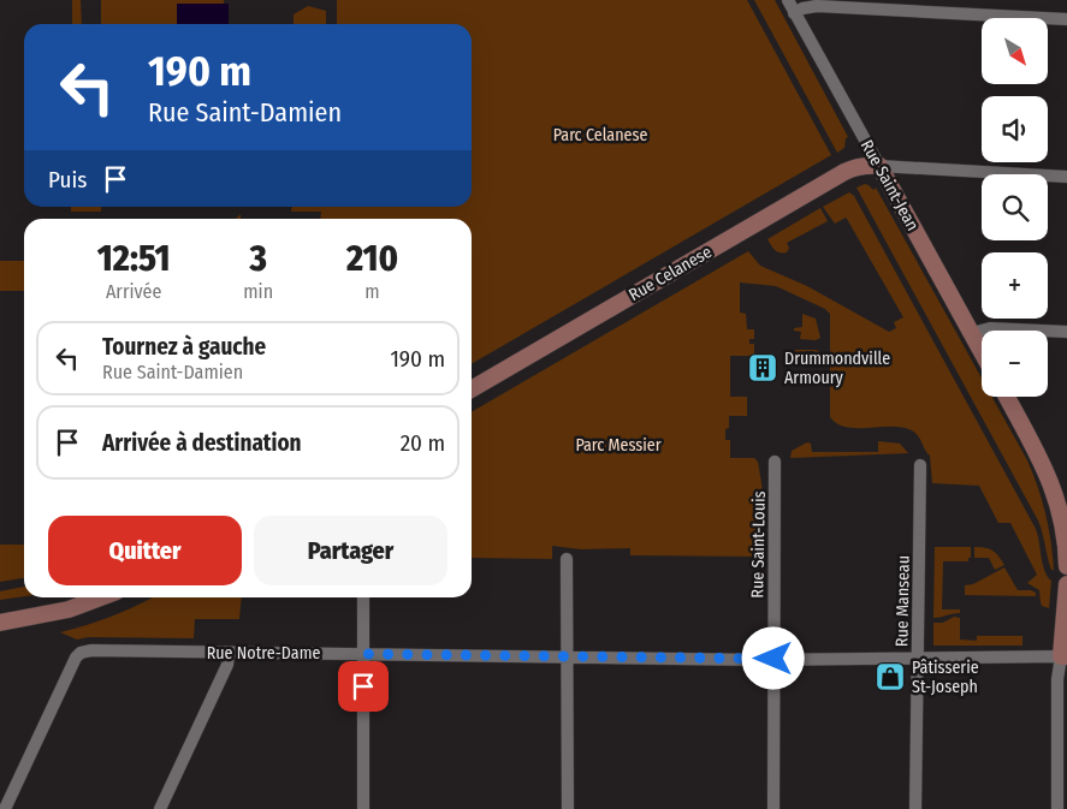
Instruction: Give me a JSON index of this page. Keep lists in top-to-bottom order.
{
  "streets": {
    "street": [
      "Rue Saint-Jean",
      "Rue Celanese",
      "Rue Saint-Louis",
      "Rue Manseau",
      "Rue Notre-Dame"
    ]
  },
  "crossings": [
    ["Rue Saint-Jean", "Rue Celanese"],
    ["Rue Saint-Louis", "Rue Notre-Dame"],
    ["Rue Manseau", "Rue Notre-Dame"]
  ],
  "parks": ["Parc Celanese", "Parc Messier"],
  "places": {
    "building": ["Drummondville Armoury"],
    "shop": ["Pâtisserie St-Joseph"]
  },
  "north": "bottom right",
  "page": {
    "map_buttons": ["+", "−"],
    "turn": ["190 m", "Rue Saint-Damien"],
    "then": "Puis",
    "eta": [
      "12:51",
      "Arrivée",
      "3",
      "min",
      "210",
      "m"
    ],
    "list": [
      {
        "name": "Tournez à gauche",
        "note": "Rue Saint-Damien",
        "value": "190 m"
      },
      {
        "name": "Arrivée à destination",
        "value": "20 m"
      }
    ],
    "buttons": ["Quitter", "Partager"]
  }
}
